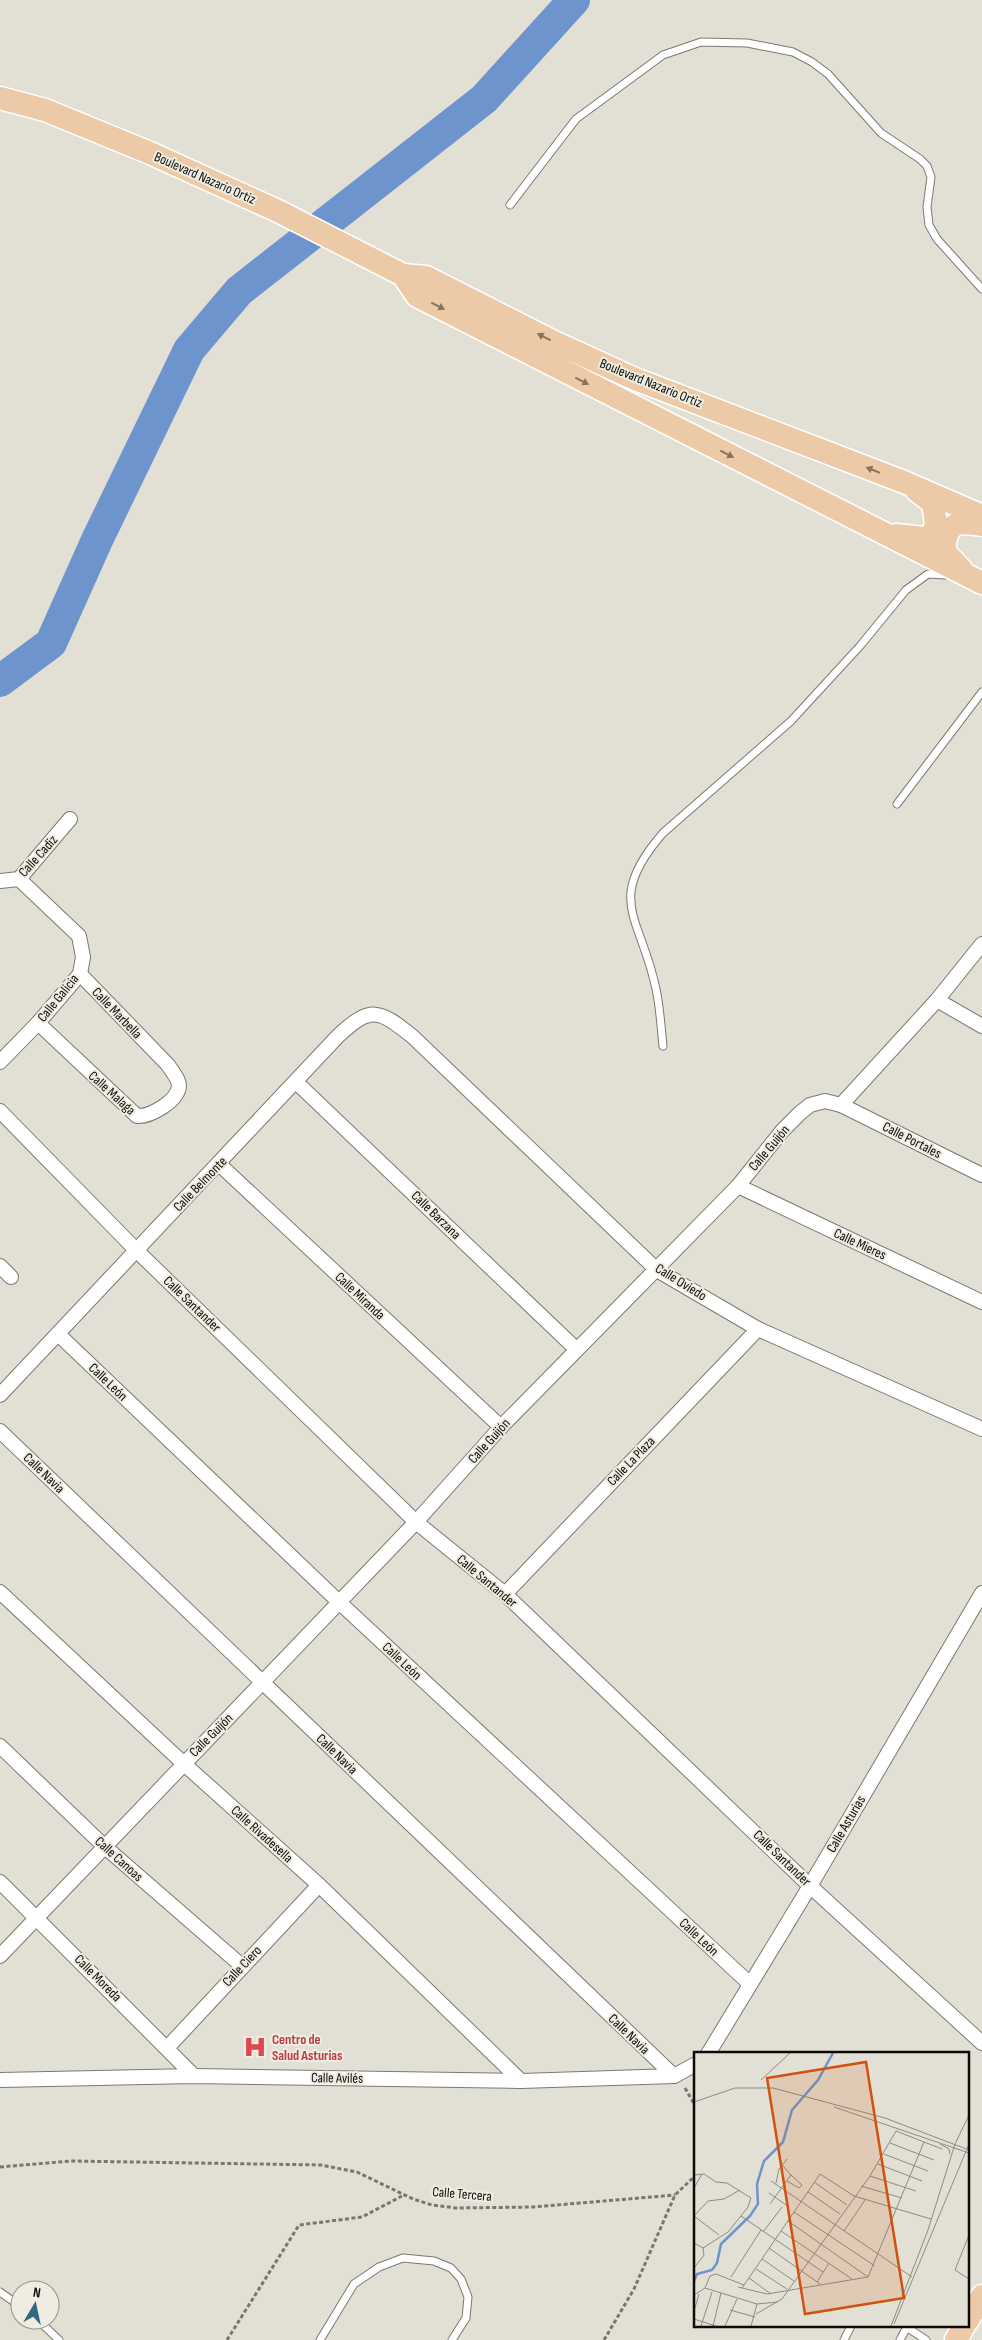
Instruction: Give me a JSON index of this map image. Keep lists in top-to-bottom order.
{
  "streets": {
    "main road": ["Boulevard Nazario Ortiz"],
    "street": [
      "Calle Cadiz",
      "Calle Galicia",
      "Calle Marbella",
      "Calle Malaga",
      "Calle Portales",
      "Calle Guijón",
      "Calle Belmonte",
      "Calle Barzana",
      "Calle Mieres",
      "Calle Oviedo",
      "Calle Miranda",
      "Calle Santander",
      "Calle León",
      "Calle La Plaza",
      "Calle Navia",
      "Calle Asturias",
      "Calle Rivadesella",
      "Calle Canoas",
      "Calle Ciero",
      "Calle Moreda",
      "Calle Avilés"
    ],
    "path": ["Calle Tercera"]
  },
  "crossings": [
    ["Calle Cadiz", "Calle Galicia"],
    ["Calle Galicia", "Calle Marbella"],
    ["Calle Galicia", "Calle Malaga"],
    ["Calle Marbella", "Calle Malaga"],
    ["Calle Portales", "Calle Guijón"],
    ["Calle Guijón", "Calle Barzana"],
    ["Calle Guijón", "Calle Mieres"],
    ["Calle Guijón", "Calle Oviedo"],
    ["Calle Guijón", "Calle Miranda"],
    ["Calle Guijón", "Calle Santander"],
    ["Calle Guijón", "Calle León"],
    ["Calle Guijón", "Calle Navia"],
    ["Calle Guijón", "Calle Rivadesella"],
    ["Calle Guijón", "Calle Canoas"],
    ["Calle Guijón", "Calle Moreda"],
    ["Calle Belmonte", "Calle Barzana"],
    ["Calle Belmonte", "Calle Oviedo"],
    ["Calle Belmonte", "Calle Miranda"],
    ["Calle Belmonte", "Calle Santander"],
    ["Calle Belmonte", "Calle León"],
    ["Calle Oviedo", "Calle La Plaza"],
    ["Calle Santander", "Calle La Plaza"],
    ["Calle Santander", "Calle Asturias"],
    ["Calle León", "Calle Asturias"],
    ["Calle Navia", "Calle Avilés"],
    ["Calle Rivadesella", "Calle Ciero"],
    ["Calle Rivadesella", "Calle Avilés"],
    ["Calle Canoas", "Calle Ciero"],
    ["Calle Ciero", "Calle Moreda"],
    ["Calle Moreda", "Calle Avilés"]
  ],
  "places": {
    "hospital": ["Centro de Salud Asturias"]
  },
  "north": "top"
}
